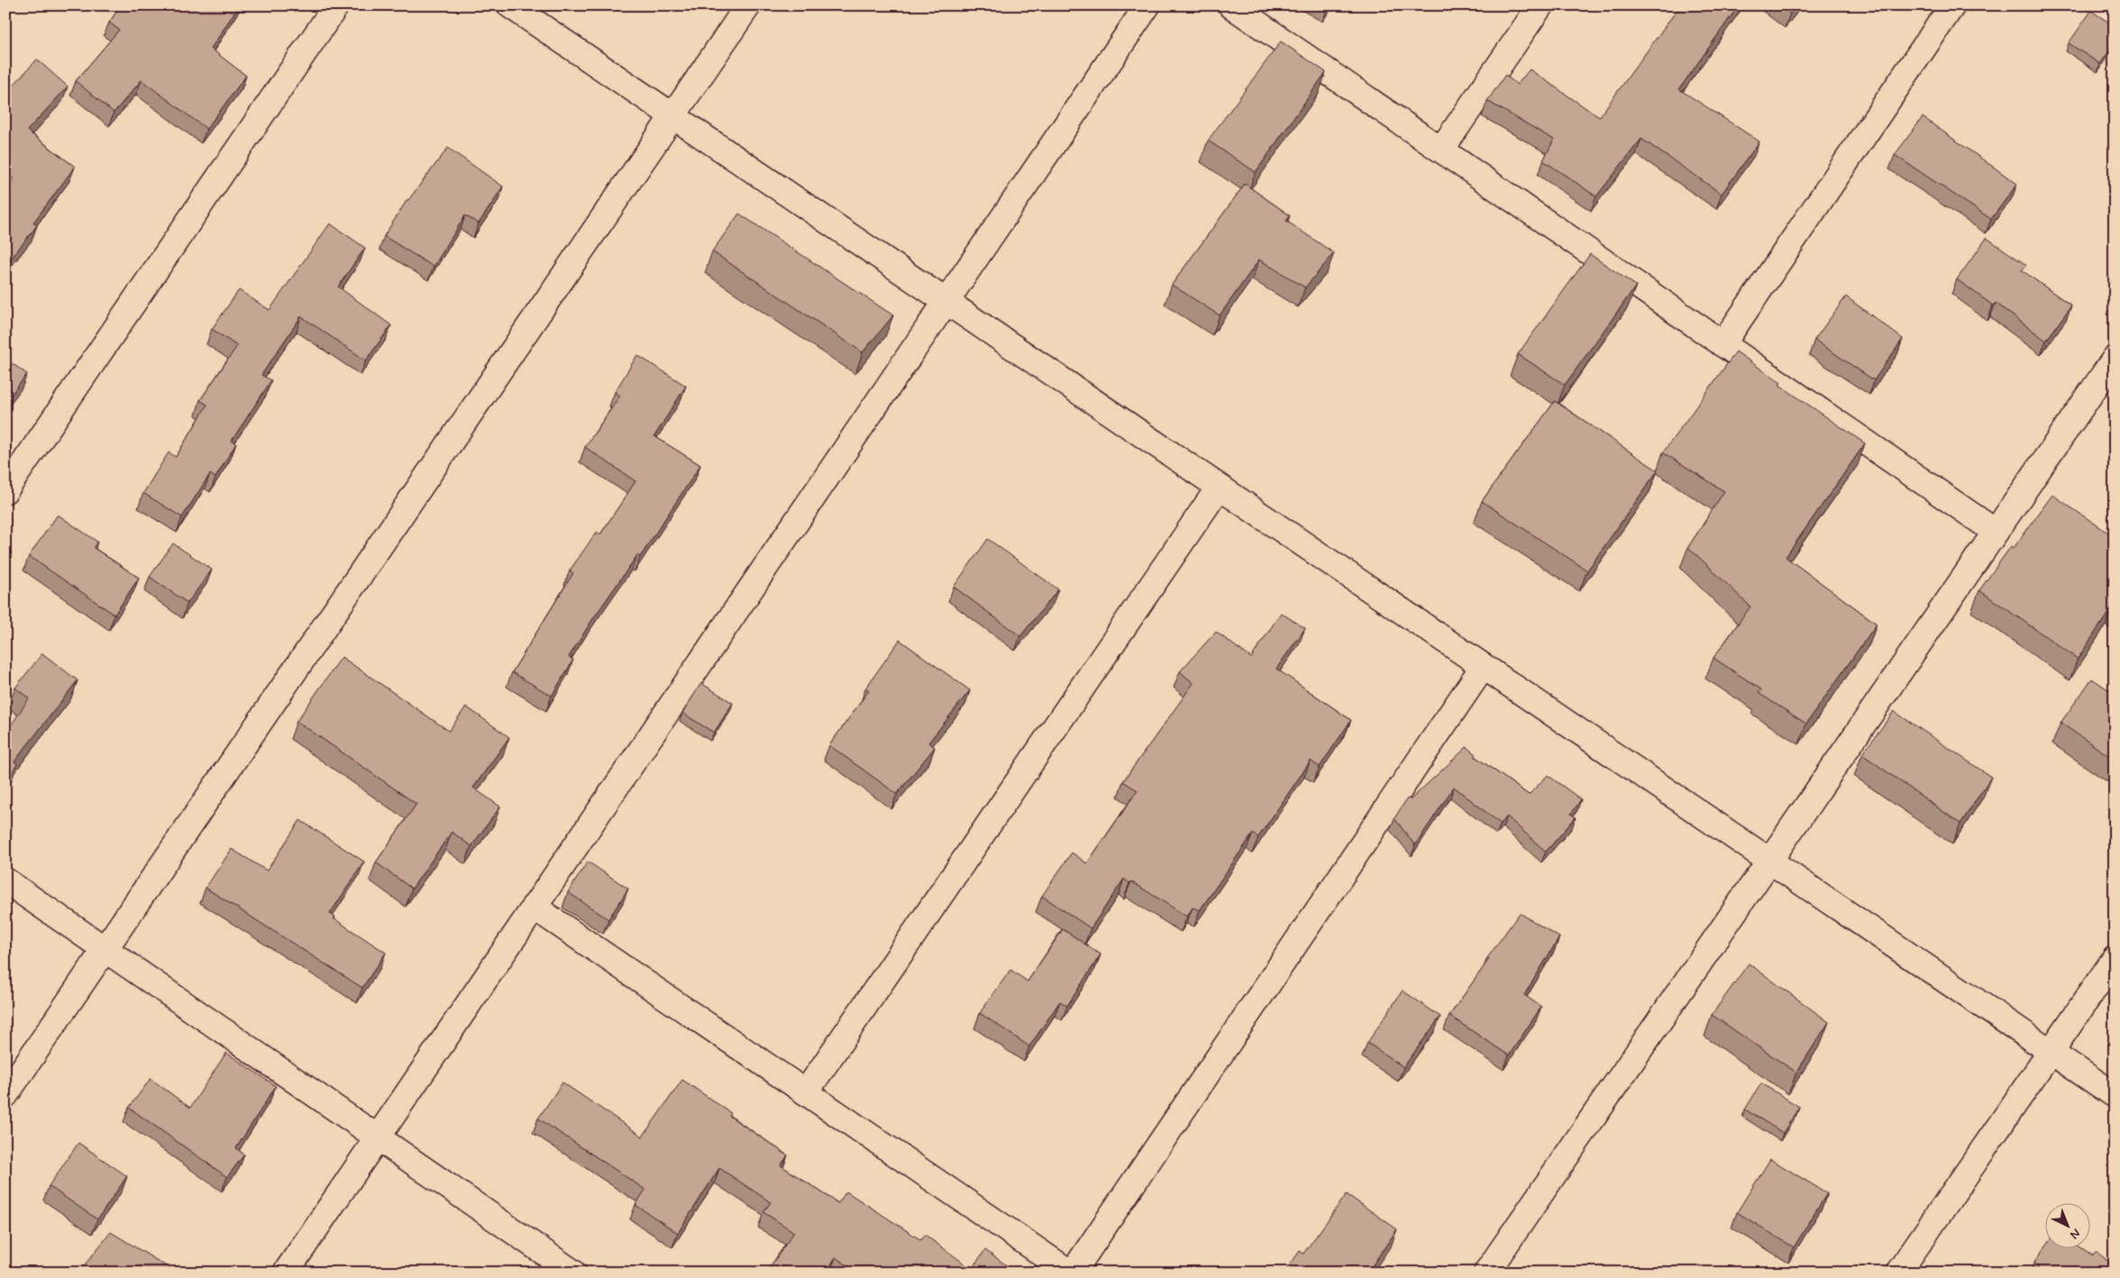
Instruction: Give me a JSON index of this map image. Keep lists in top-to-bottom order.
{
  "north": "bottom right"
}
